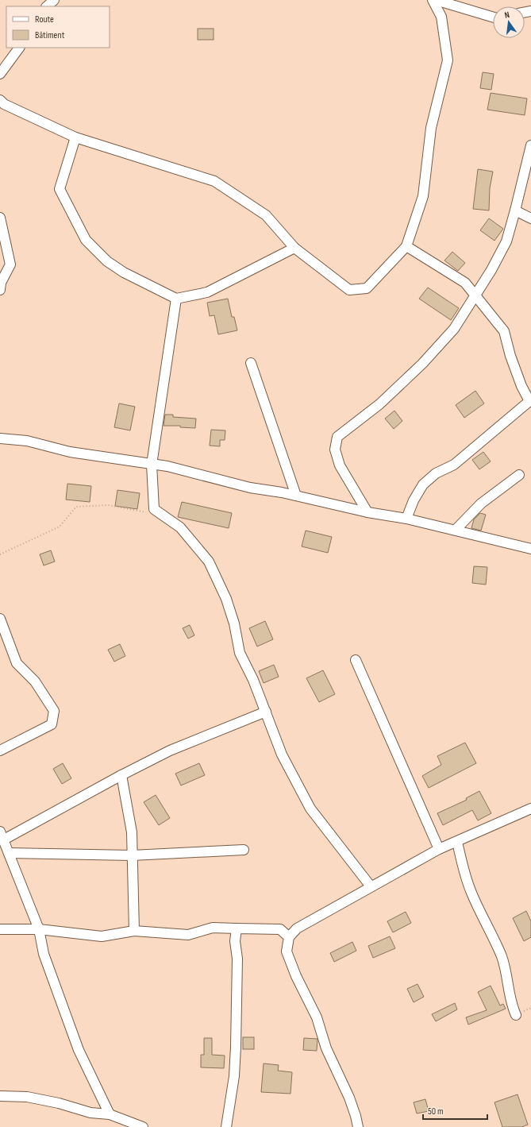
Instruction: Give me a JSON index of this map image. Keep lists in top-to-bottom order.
{
  "legend": ["Route", "Bâtiment"],
  "scale_bar": "50 m",
  "north": "top"
}
